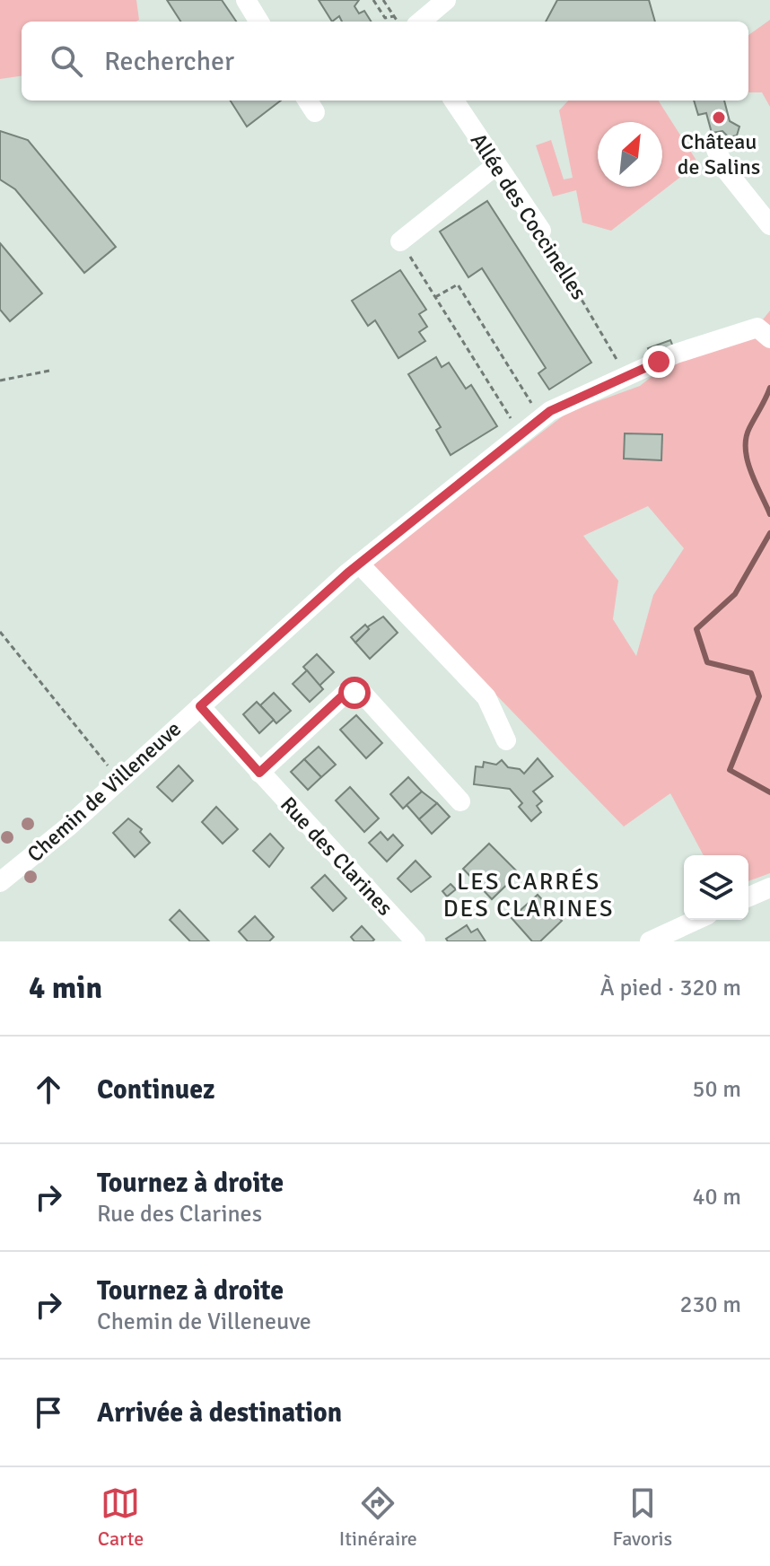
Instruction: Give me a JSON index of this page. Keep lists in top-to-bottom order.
{
  "streets": {
    "street": ["Allée des Coccinelles", "Chemin de Villeneuve", "Rue des Clarines"]
  },
  "crossings": [
    ["Allée des Coccinelles", "Chemin de Villeneuve"],
    ["Chemin de Villeneuve", "Rue des Clarines"]
  ],
  "districts": ["LES CARRÉS DES CLARINES"],
  "places": ["Château de Salins"],
  "north": "top right",
  "page": {
    "search": "Rechercher",
    "heading": ["4 min", "À pied · 320 m"],
    "list": [
      ["Continuez", "50 m"],
      ["Tournez à droite", "Rue des Clarines", "40 m"],
      ["Tournez à droite", "Chemin de Villeneuve", "230 m"],
      "Arrivée à destination"
    ],
    "nav": ["Carte", "Itinéraire", "Favoris"]
  }
}
